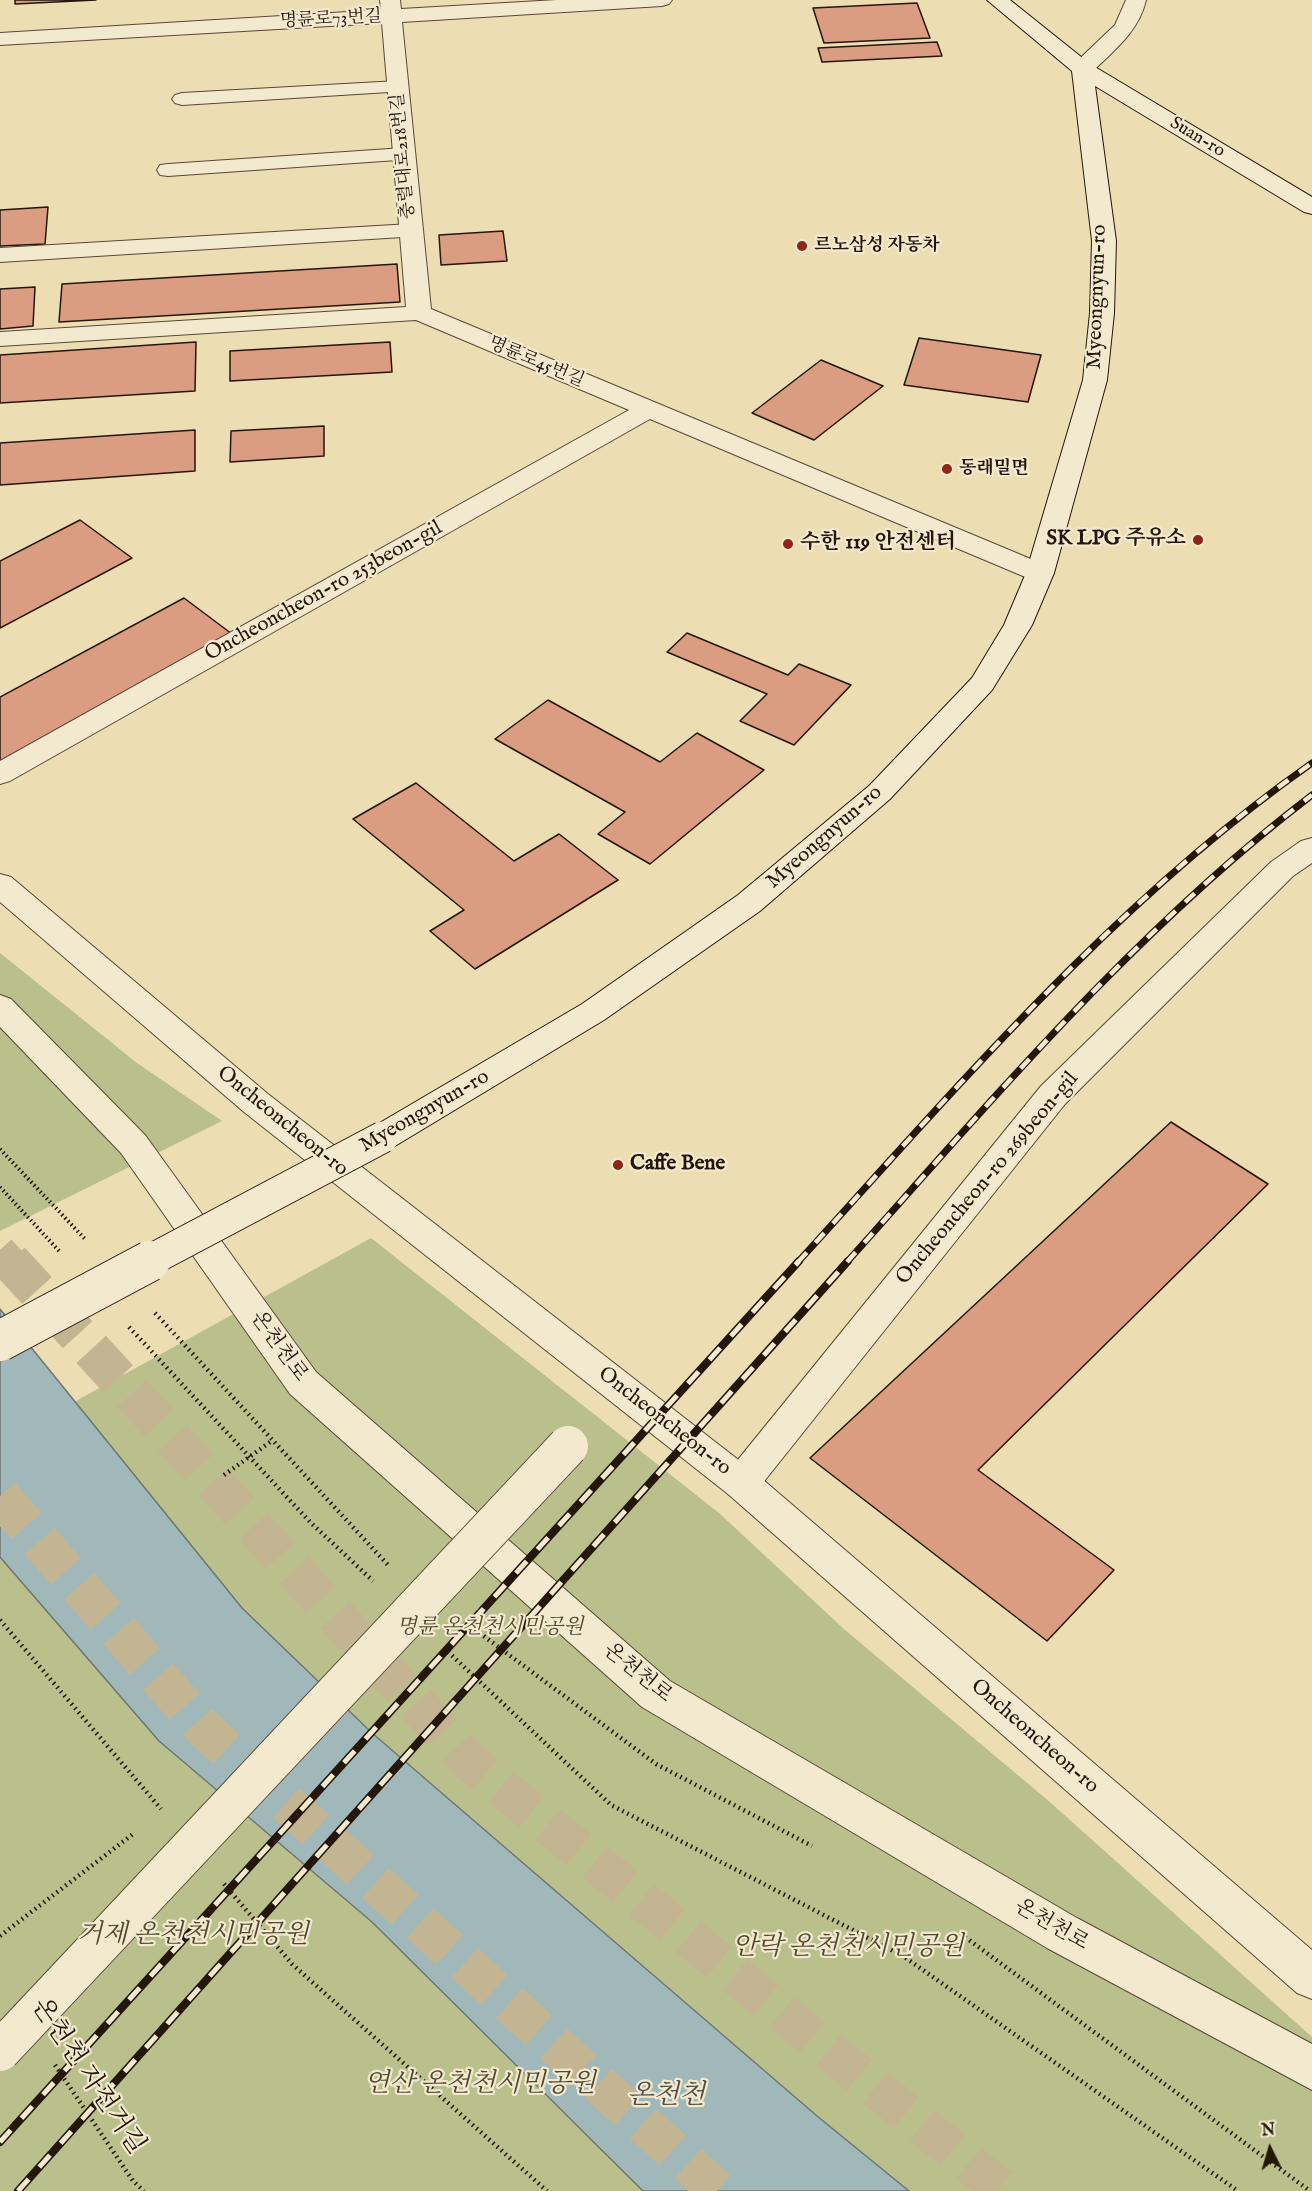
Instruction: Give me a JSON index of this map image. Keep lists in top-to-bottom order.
{
  "streets": {
    "street": [
      "명륜로73번길",
      "Suan-ro",
      "충렬대로218번길",
      "Myeongnyun-ro",
      "명륜로45번길",
      "Oncheoncheon-ro 253beon-gil",
      "Oncheoncheon-ro",
      "Oncheoncheon-ro 269beon-gil",
      "온천천로"
    ],
    "path": ["온천천 자전거길"]
  },
  "crossings": [
    ["명륜로73번길", "충렬대로218번길"],
    ["Suan-ro", "Myeongnyun-ro"],
    ["충렬대로218번길", "명륜로45번길"],
    ["Myeongnyun-ro", "명륜로45번길"],
    ["명륜로45번길", "Oncheoncheon-ro 253beon-gil"],
    ["Oncheoncheon-ro", "Oncheoncheon-ro 269beon-gil"]
  ],
  "water": ["온천천"],
  "parks": [
    "명륜 온천천시민공원",
    "거제 온천천시민공원",
    "안락 온천천시민공원",
    "연산 온천천시민공원"
  ],
  "places": [
    "르노삼성 자동차",
    "동래밀면",
    "SK LPG 주유소",
    "수한 119 안전센터",
    "Caffe Bene"
  ],
  "north": "top"
}
